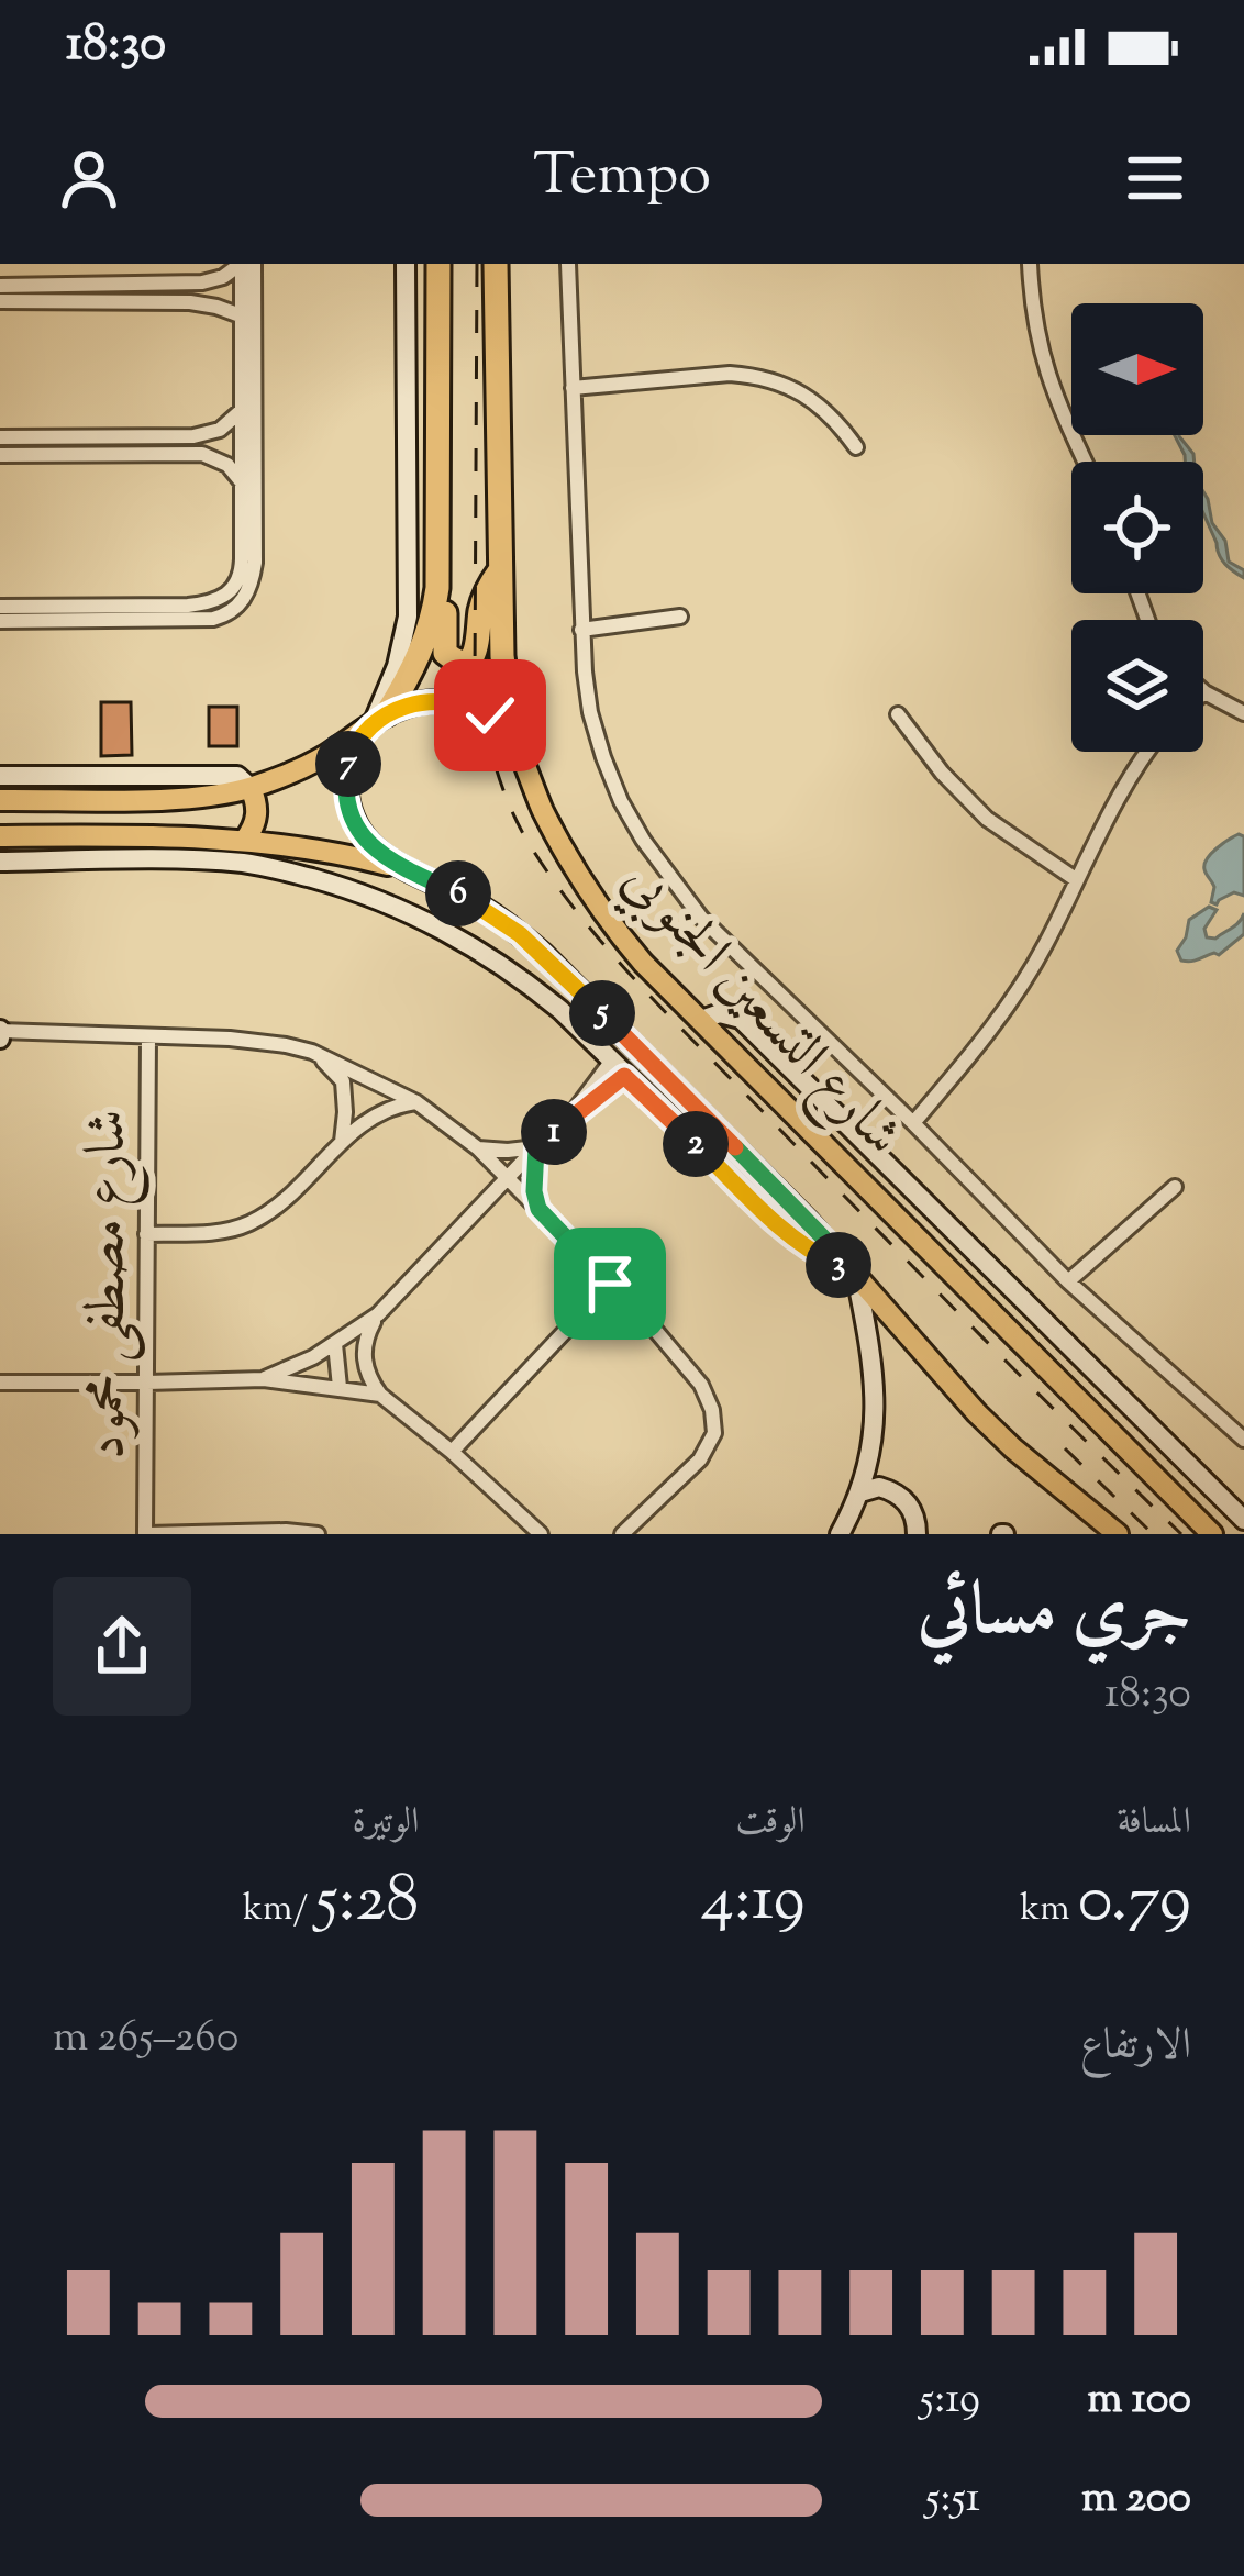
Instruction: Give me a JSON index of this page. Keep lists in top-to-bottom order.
{
  "streets": {
    "highway": ["شارع التسعين الجنوبي"],
    "street": ["شارع مصطفى محمود"]
  },
  "north": "right",
  "page": {
    "status": "18:30",
    "header": "Tempo",
    "pins": [
      "7",
      "6",
      "5",
      "1",
      "2",
      "3"
    ],
    "heading": ["جري مسائي", "18:30"],
    "stats": [
      ["المسافة", "0.79 km"],
      ["الوقت", "4:19"],
      ["الوتيرة", "5:28 /km"]
    ],
    "chart": ["الارتفاع", "260–265 m"],
    "list": [
      {
        "name": "100 m",
        "note": "5:19"
      },
      {
        "name": "200 m",
        "note": "5:51"
      }
    ]
  }
}
